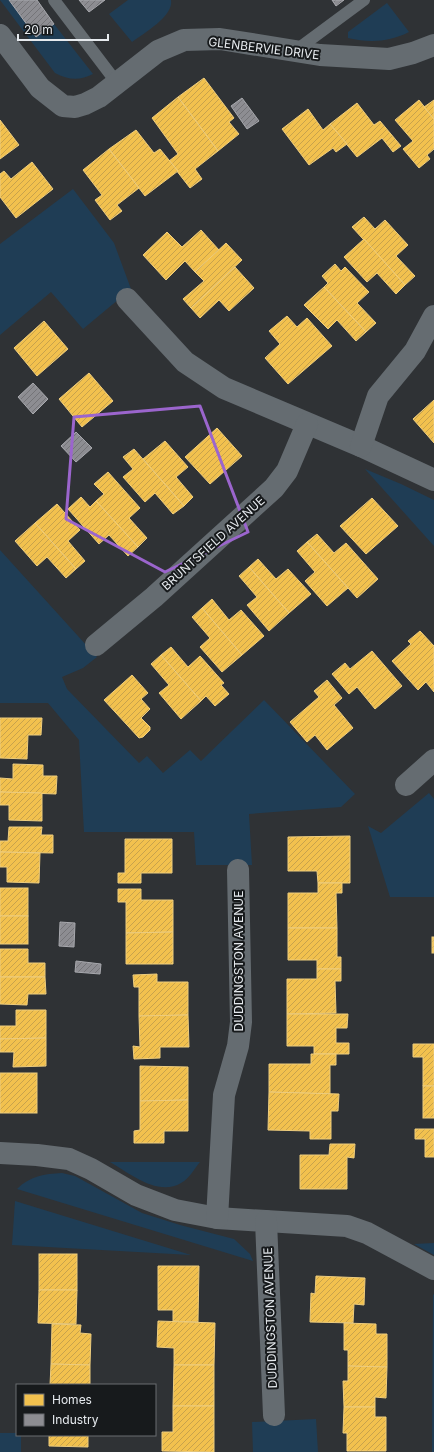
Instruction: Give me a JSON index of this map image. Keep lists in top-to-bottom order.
{
  "streets": {
    "street": ["GLENBERVIE DRIVE", "BRUNTSFIELD AVENUE", "DUDDINGSTON AVENUE"]
  },
  "legend": ["Homes", "Industry"],
  "scale_bar": "20 m"
}
